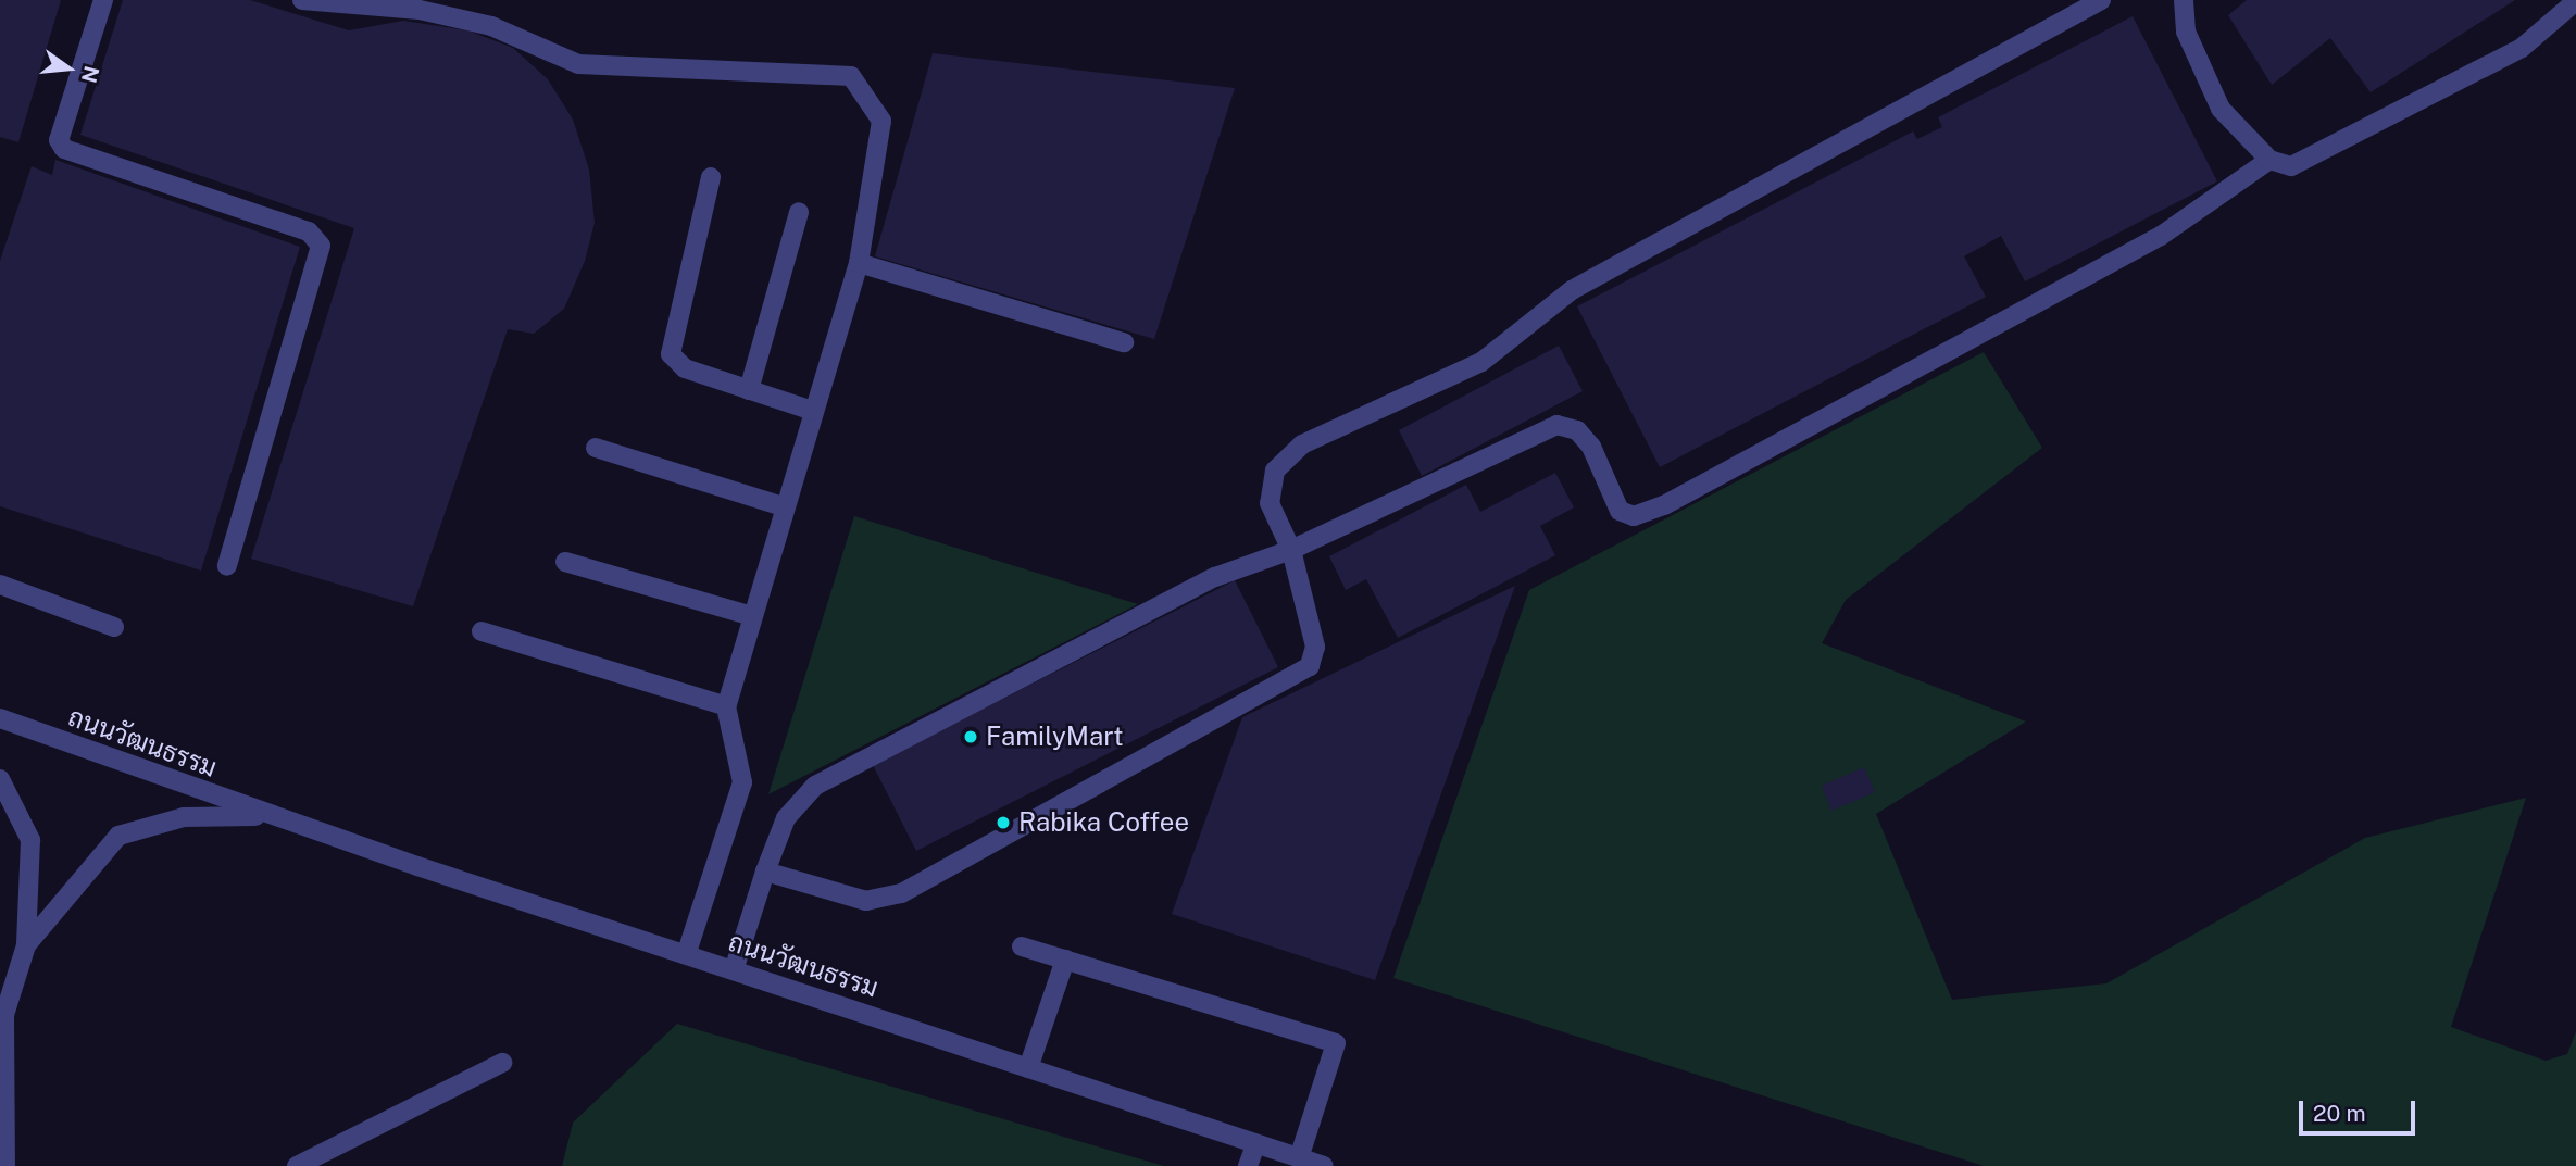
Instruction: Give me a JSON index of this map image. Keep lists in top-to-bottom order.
{
  "streets": {
    "street": ["ถนนวัฒนธรรม"]
  },
  "places": ["FamilyMart", "Rabika Coffee"],
  "scale_bar": "20 m",
  "north": "right"
}
